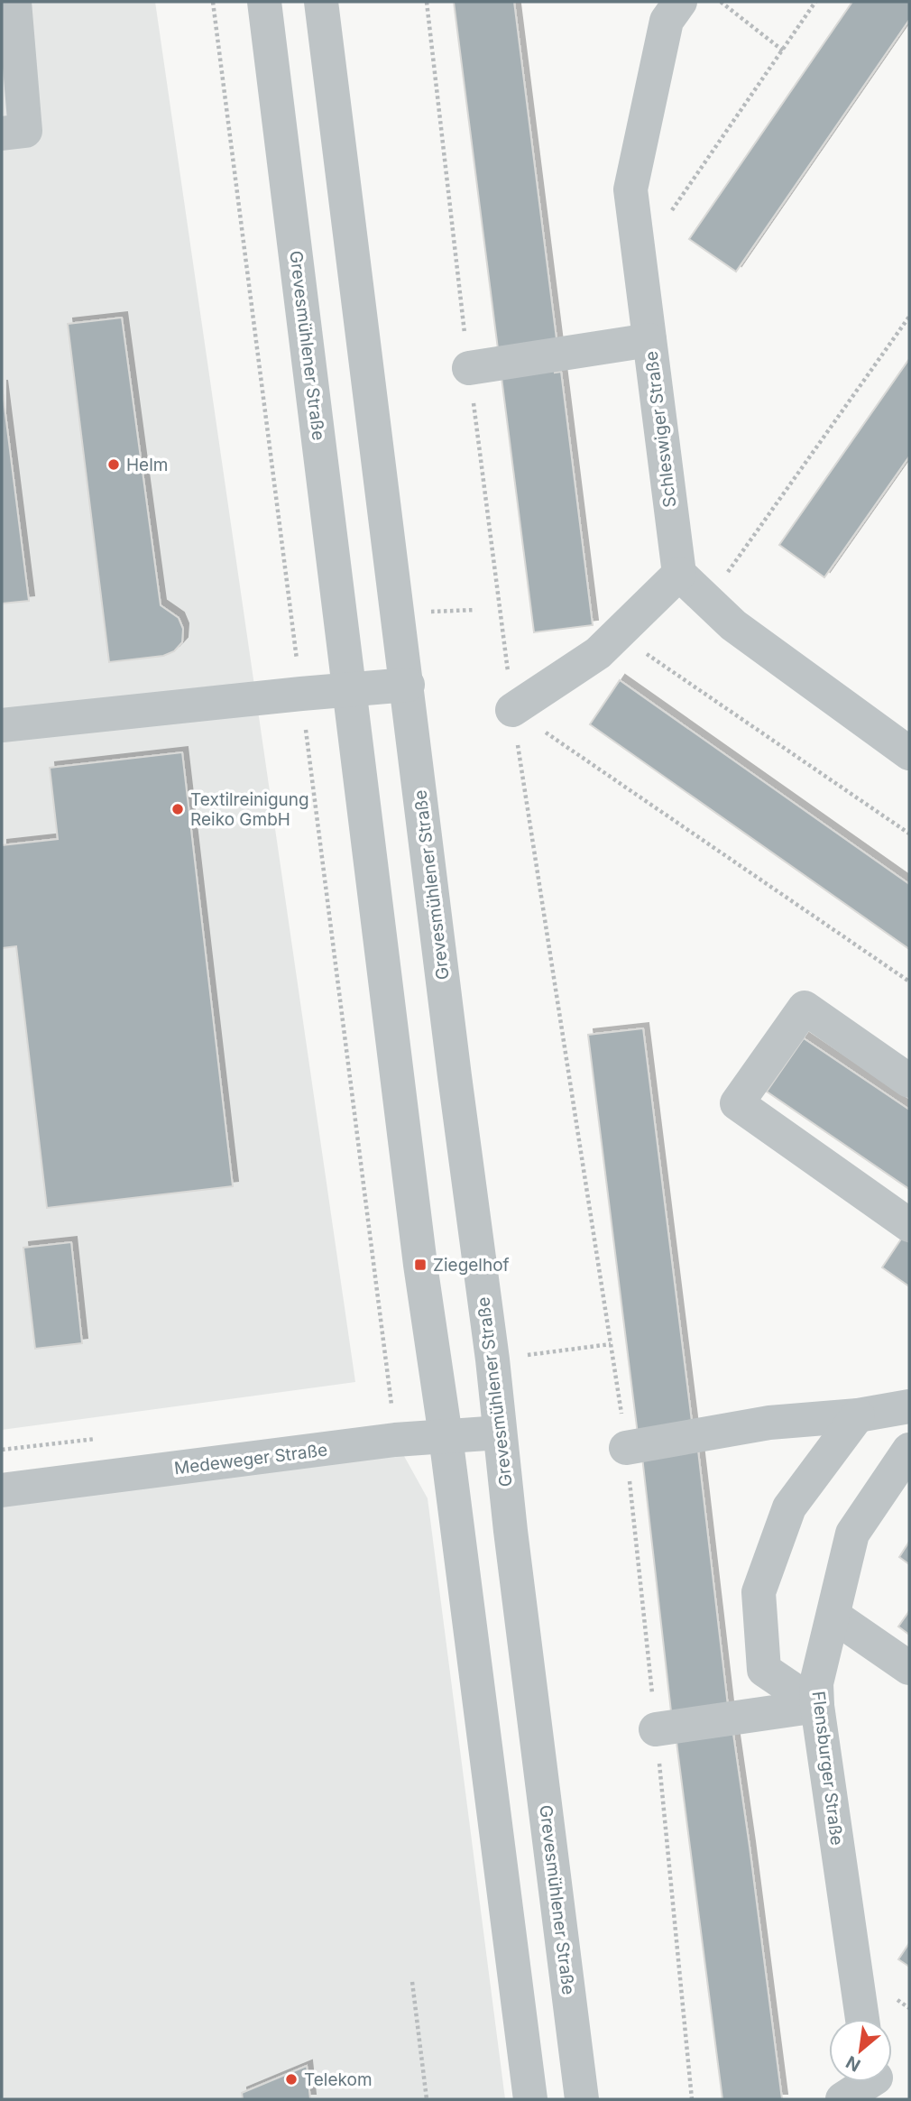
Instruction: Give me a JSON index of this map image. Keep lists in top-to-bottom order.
{
  "streets": {
    "street": [
      "Grevesmühlener Straße",
      "Schleswiger Straße",
      "Medeweger Straße",
      "Flensburger Straße"
    ]
  },
  "crossings": [
    ["Grevesmühlener Straße", "Medeweger Straße"]
  ],
  "places": {
    "other": ["Helm", "Textilreinigung Reiko GmbH", "Telekom"],
    "transit": ["Ziegelhof"]
  },
  "north": "bottom left"
}
